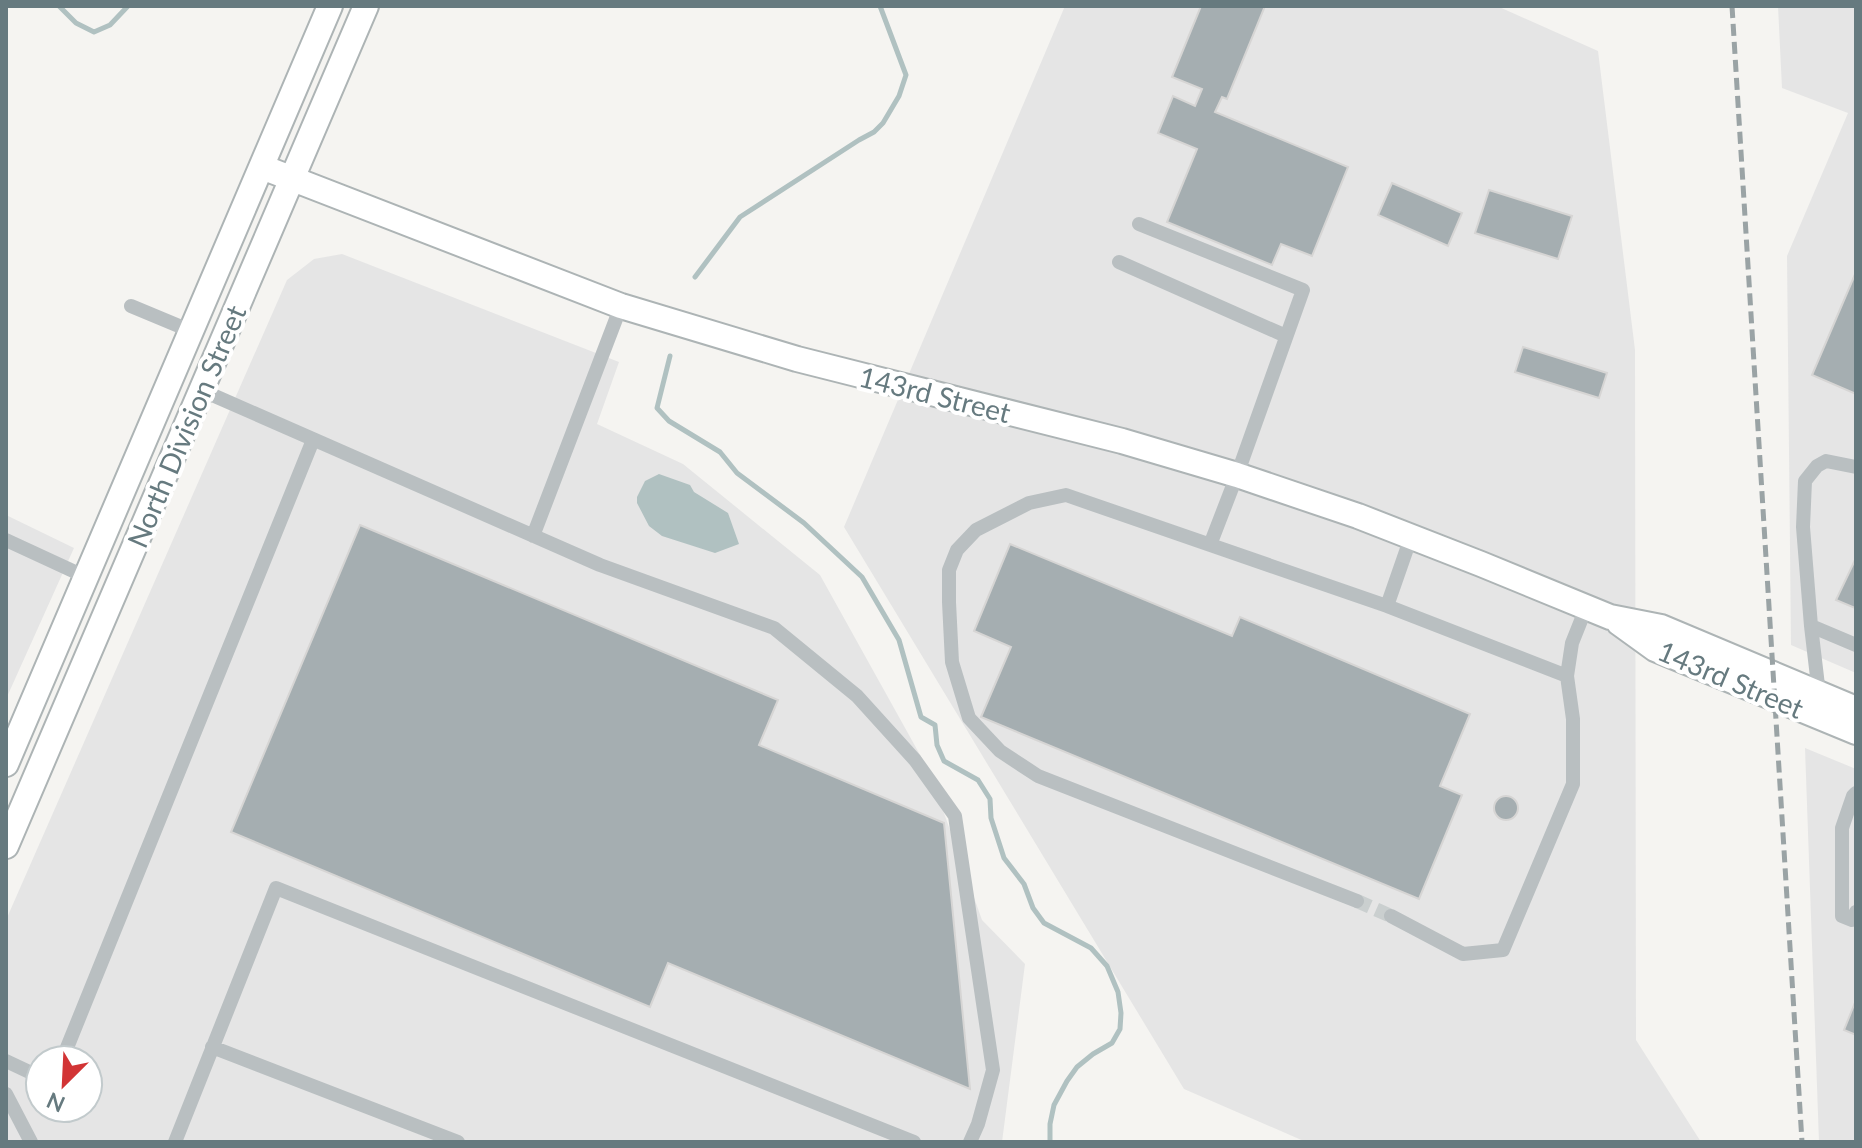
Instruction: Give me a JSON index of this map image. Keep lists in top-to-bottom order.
{
  "streets": {
    "main road": ["143rd Street", "North Division Street"]
  },
  "crossings": [
    ["143rd Street", "North Division Street"]
  ],
  "north": "bottom left"
}
